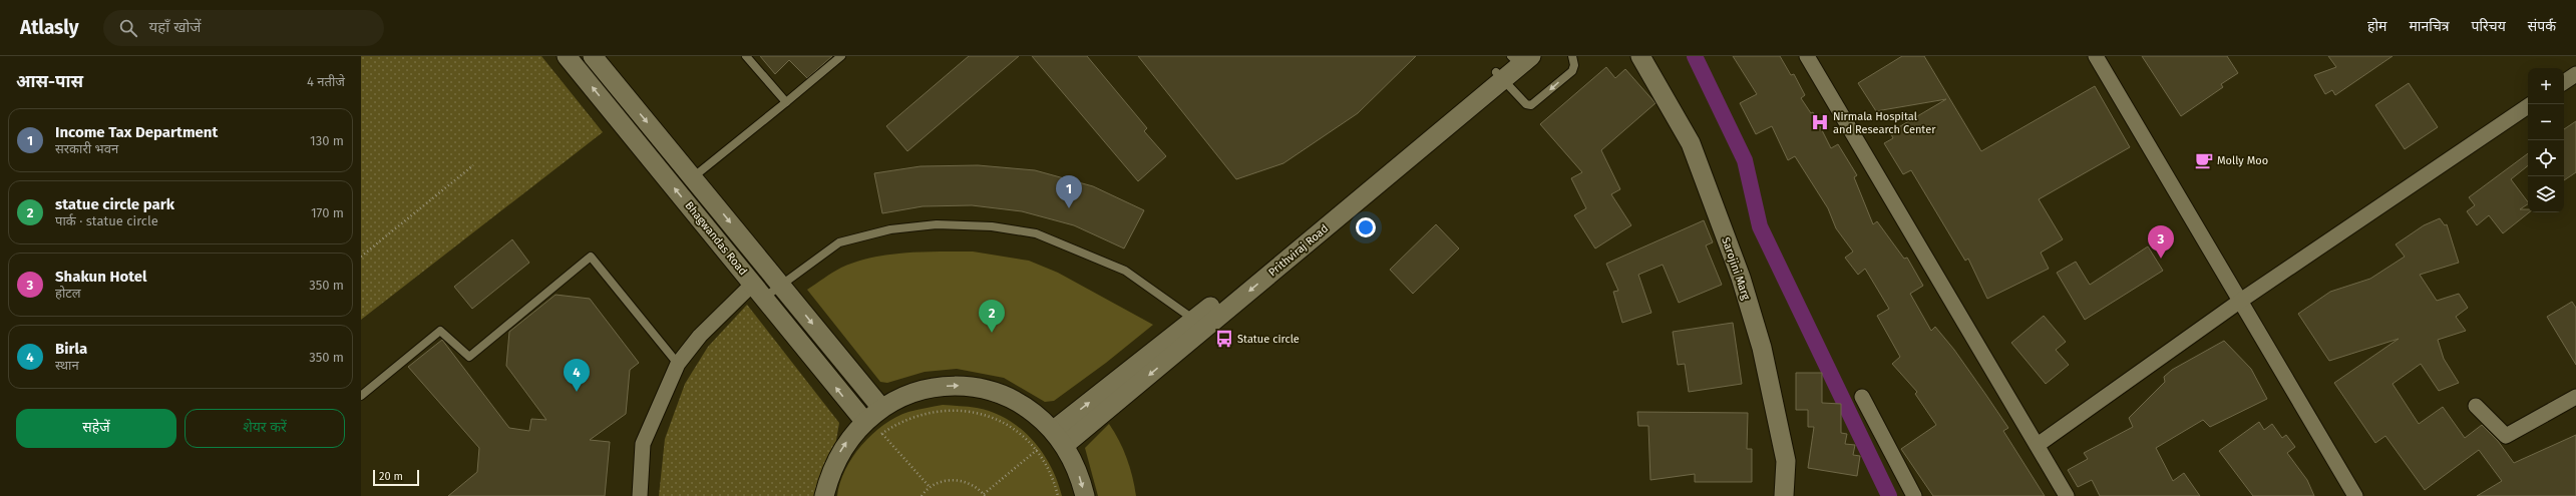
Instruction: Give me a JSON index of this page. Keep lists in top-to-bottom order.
{
  "streets": {
    "street": ["Bhagwandas Road", "Prithviraj Road", "Sarojini Marg"]
  },
  "places": {
    "hospital": ["Nirmala Hospital and Research Center"],
    "cafe": ["Molly Moo"],
    "bus stop": ["Statue circle"]
  },
  "scale_bar": "20 m",
  "page": {
    "header": "Atlasly",
    "search": "यहाँ खोजें",
    "nav": [
      "होम",
      "मानचित्र",
      "परिचय",
      "संपर्क"
    ],
    "heading": ["आस-पास", "4 नतीजे"],
    "map_buttons": ["+", "−"],
    "list": [
      {
        "mark": "1",
        "name": "Income Tax Department",
        "note": "सरकारी भवन",
        "value": "130 m"
      },
      {
        "mark": "2",
        "name": "statue circle park",
        "note": "पार्क · statue circle",
        "value": "170 m"
      },
      {
        "mark": "3",
        "name": "Shakun Hotel",
        "note": "होटल",
        "value": "350 m"
      },
      {
        "mark": "4",
        "name": "Birla",
        "note": "स्थान",
        "value": "350 m"
      }
    ],
    "pins": [
      "1",
      "3",
      "2",
      "4"
    ],
    "buttons": ["सहेजें", "शेयर करें"],
    "scale": "20 m"
  }
}
